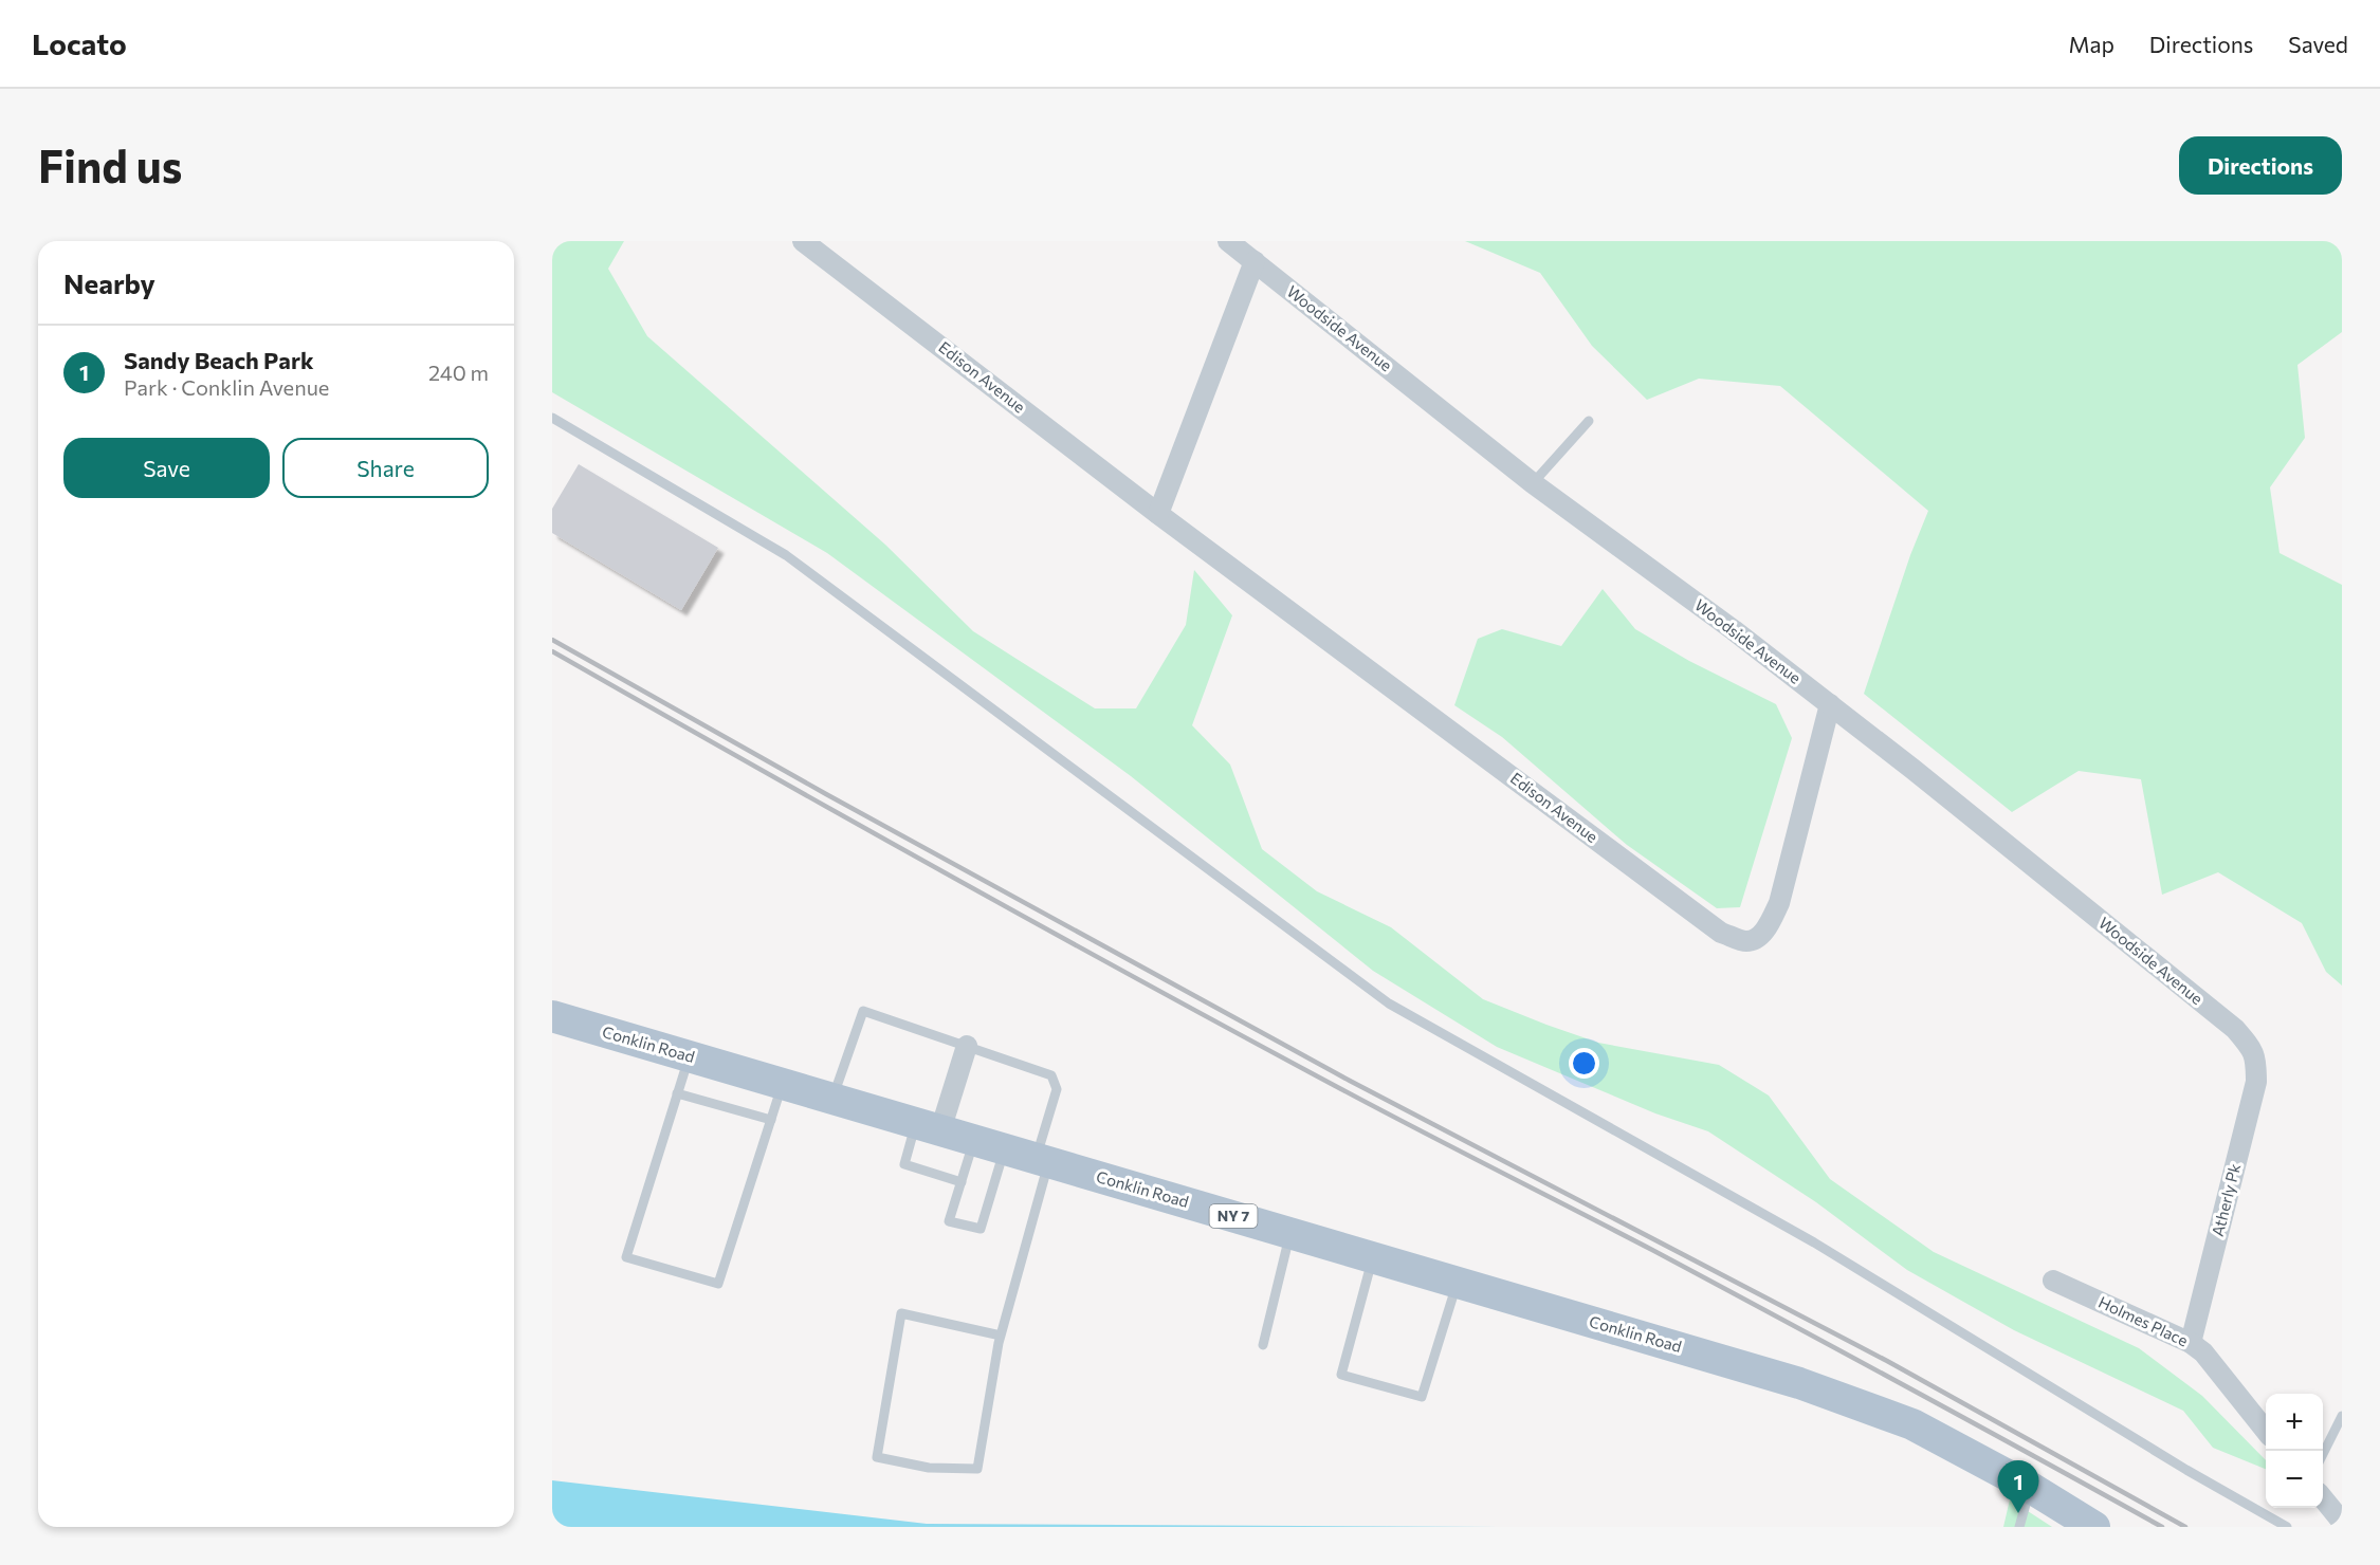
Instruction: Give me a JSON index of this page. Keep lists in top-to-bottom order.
{
  "streets": {
    "main road": ["Conklin Road", "NY 7"],
    "street": [
      "Woodside Avenue",
      "Edison Avenue",
      "Atherly Pk",
      "Holmes Place"
    ]
  },
  "crossings": [
    ["Woodside Avenue", "Edison Avenue"],
    ["Woodside Avenue", "Atherly Pk"],
    ["Conklin Road", "NY 7"],
    ["Atherly Pk", "Holmes Place"]
  ],
  "page": {
    "header": "Locato",
    "nav": ["Map", "Directions", "Saved"],
    "buttons": [
      "Directions",
      ["Save", "Share"]
    ],
    "title": "Find us",
    "heading": "Nearby",
    "list": [
      {
        "mark": "1",
        "name": "Sandy Beach Park",
        "note": "Park · Conklin Avenue",
        "value": "240 m"
      }
    ],
    "map_buttons": ["+", "−"],
    "pins": "1"
  }
}
